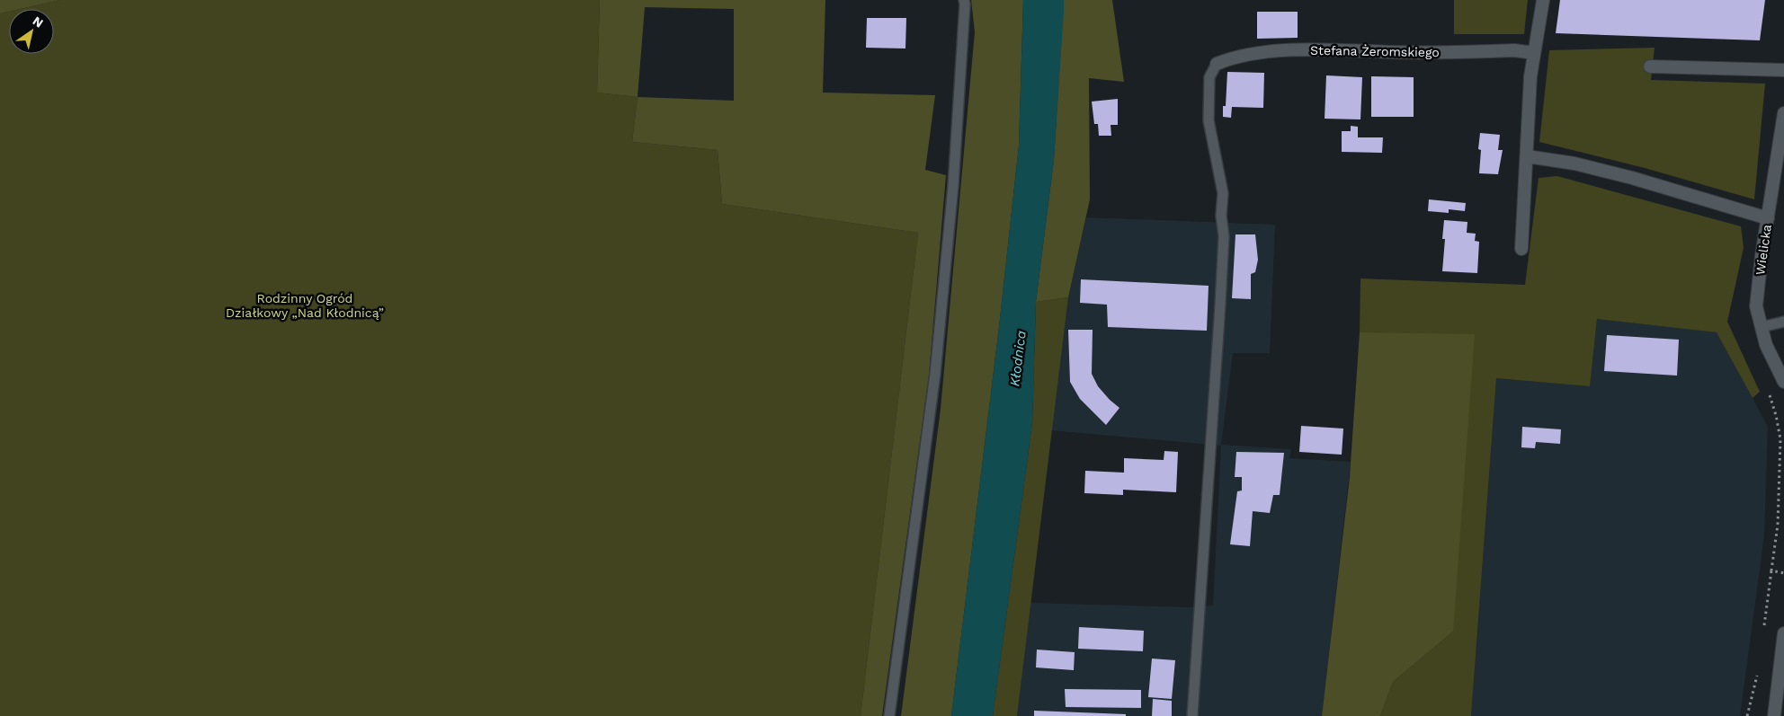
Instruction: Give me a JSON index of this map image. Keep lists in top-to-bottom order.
{
  "streets": {
    "street": ["Stefana Żeromskiego", "Wielicka"]
  },
  "water": ["Kłodnica"],
  "parks": ["Rodzinny Ogród Działkowy „Nad Kłodnicą”"],
  "north": "top right"
}
